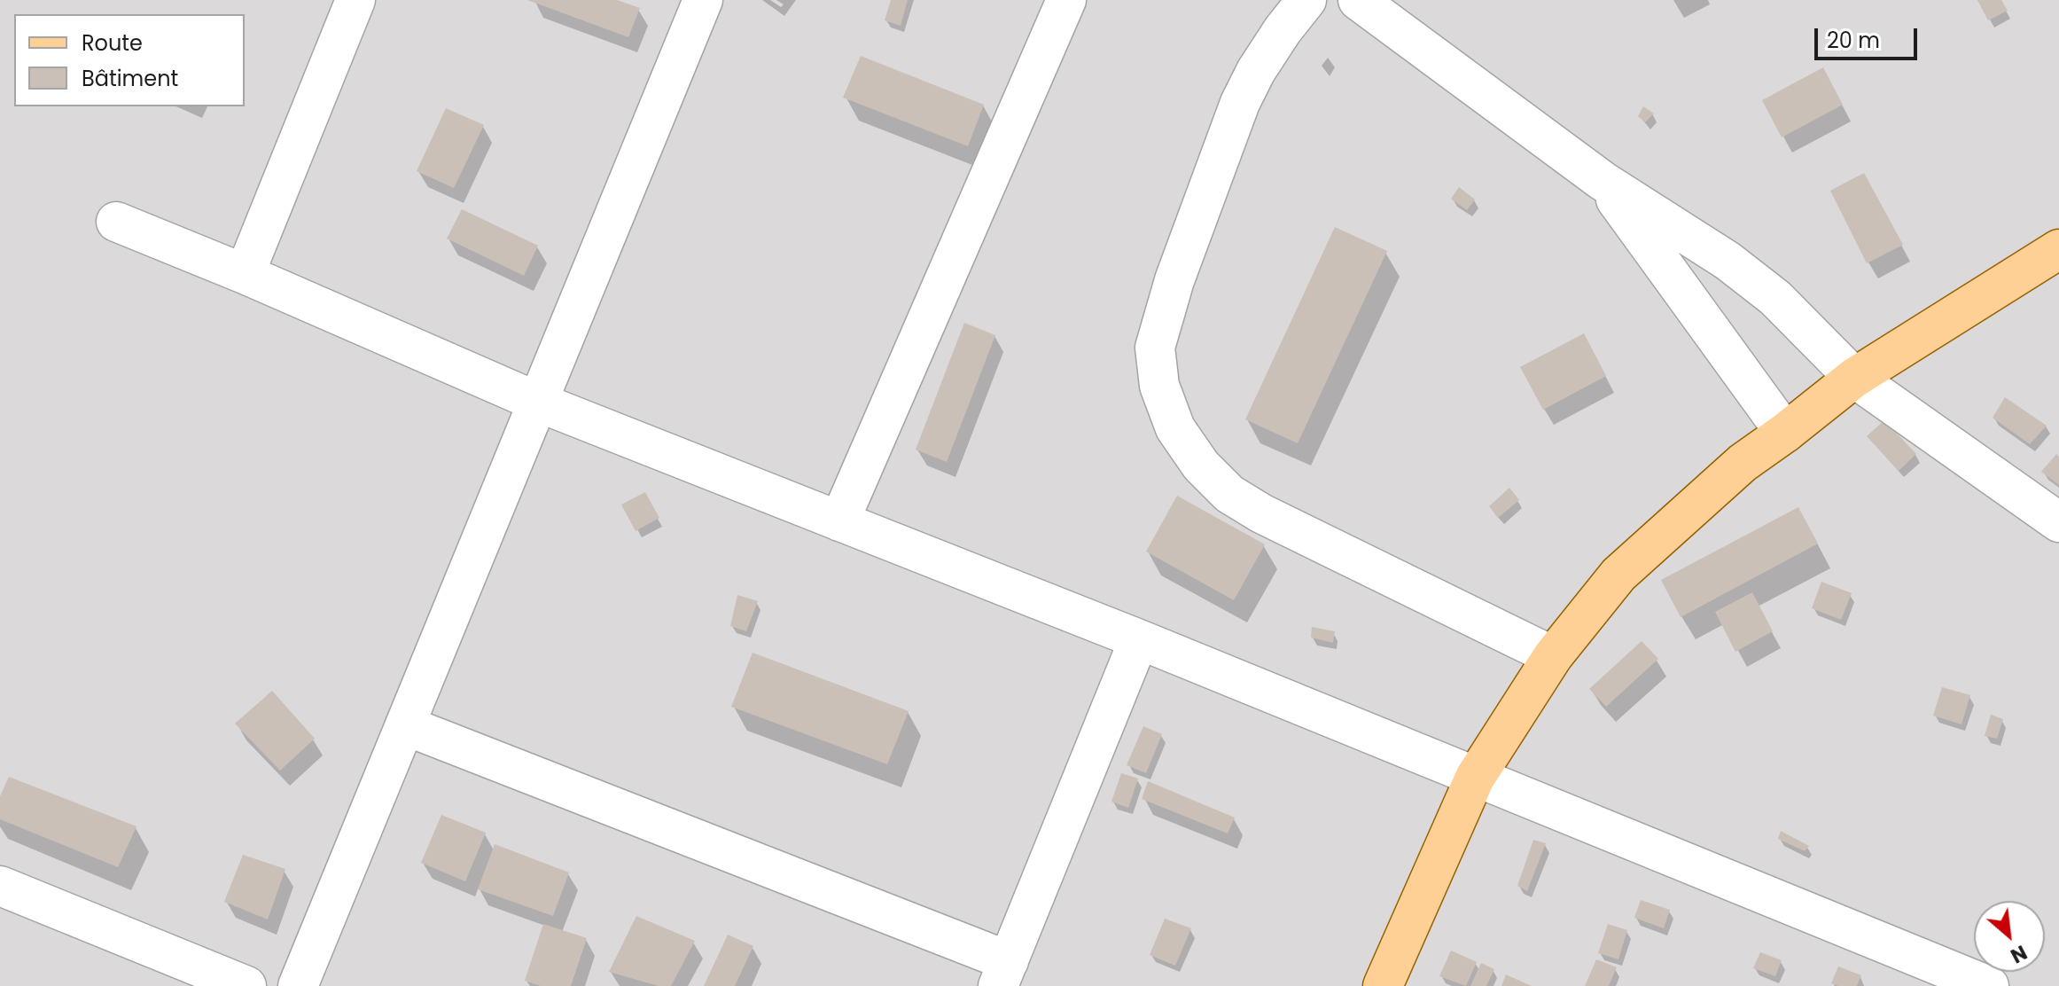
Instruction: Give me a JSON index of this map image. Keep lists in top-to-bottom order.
{
  "legend": ["Route", "Bâtiment"],
  "scale_bar": "20 m",
  "north": "bottom right"
}
